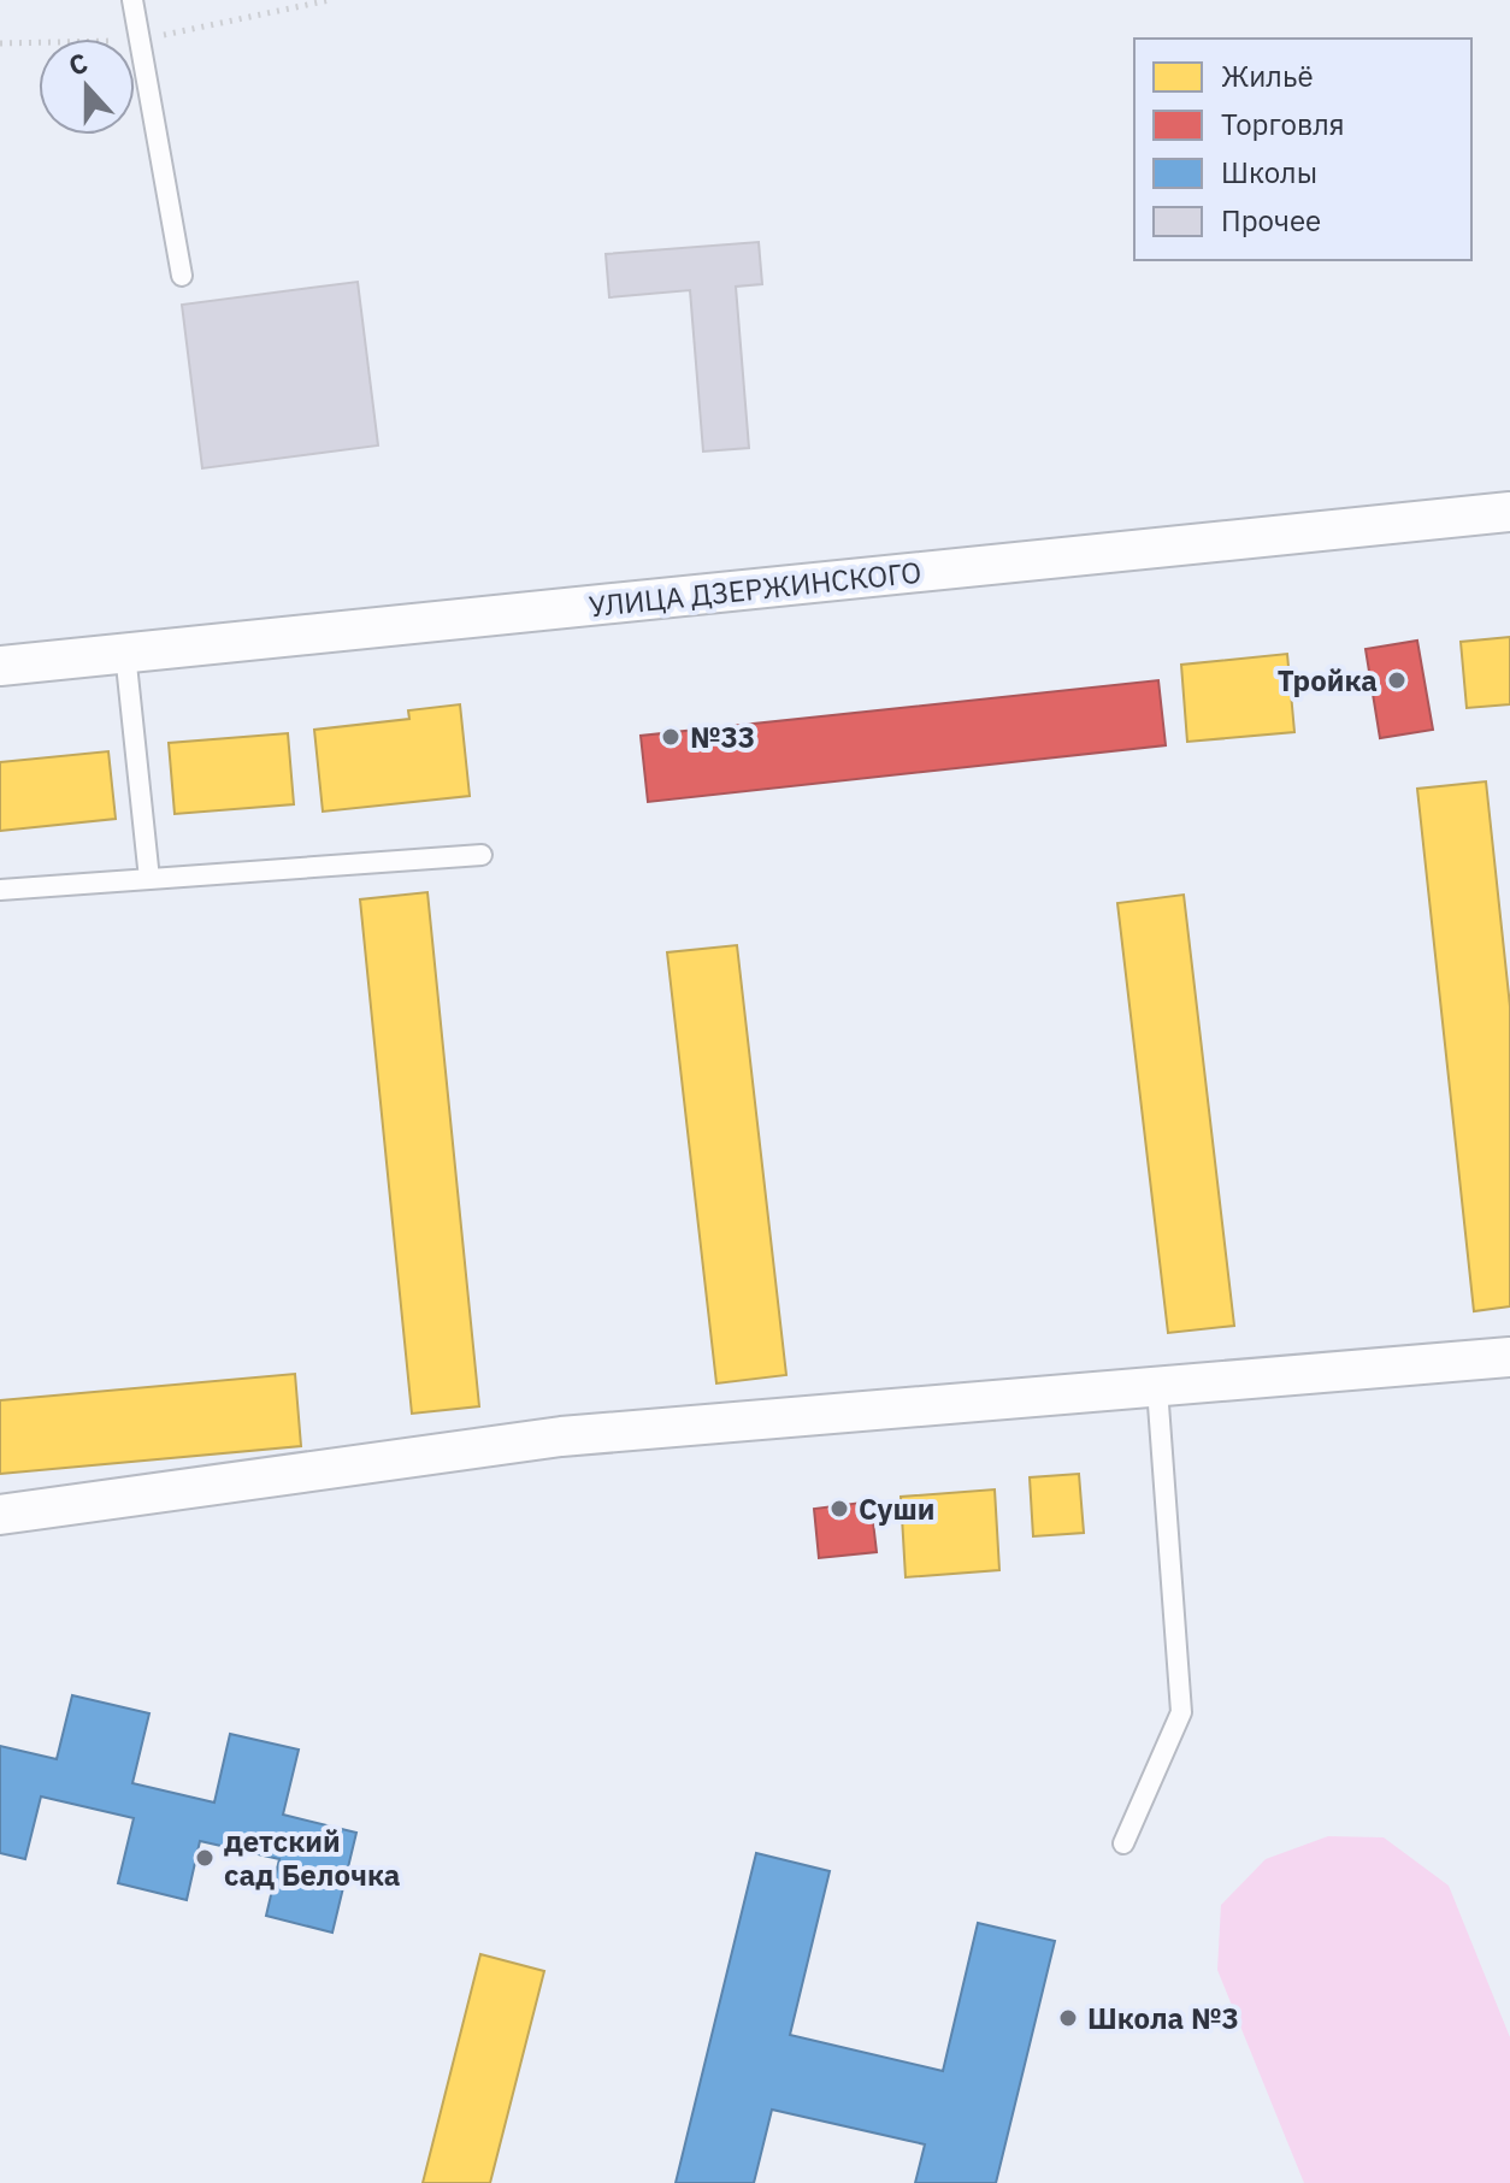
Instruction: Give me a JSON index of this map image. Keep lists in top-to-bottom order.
{
  "streets": {
    "street": ["УЛИЦА ДЗЕРЖИНСКОГО"]
  },
  "places": [
    "Тройка",
    "№33",
    "Суши",
    "детский сад Белочка",
    "Школа №3"
  ],
  "legend": [
    "Жильё",
    "Торговля",
    "Школы",
    "Прочее"
  ],
  "north": "top"
}
